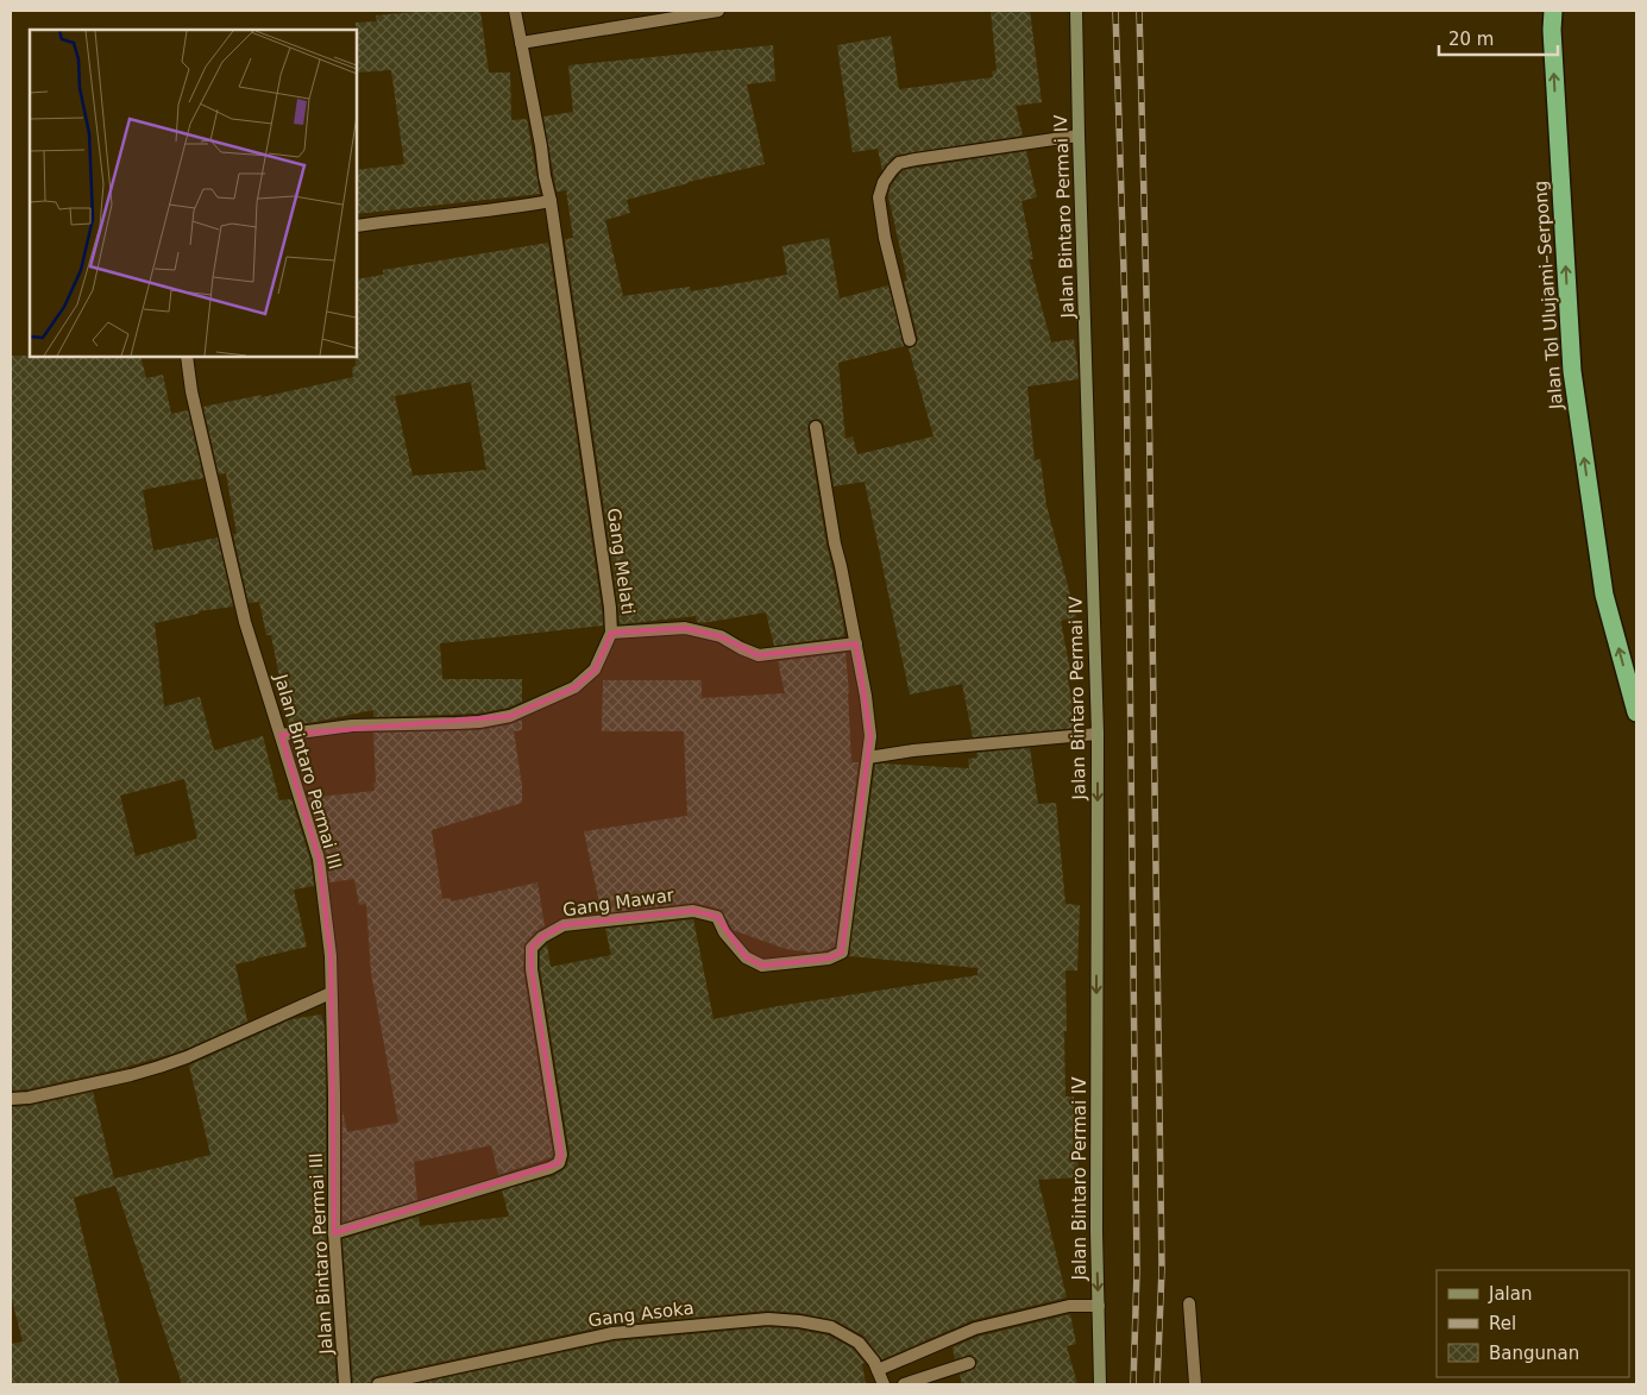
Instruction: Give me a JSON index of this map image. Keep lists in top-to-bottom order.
{
  "streets": {
    "highway": ["Jalan Tol Ulujami–Serpong"],
    "street": [
      "Jalan Bintaro Permai IV",
      "Gang Melati",
      "Jalan Bintaro Permai III",
      "Gang Mawar",
      "Gang Asoka"
    ]
  },
  "crossings": [
    ["Gang Melati", "Jalan Bintaro Permai III"],
    ["Jalan Bintaro Permai III", "Gang Mawar"]
  ],
  "one_way": ["Jalan Bintaro Permai IV", "Jalan Tol Ulujami–Serpong"],
  "legend": ["Jalan", "Rel", "Bangunan"],
  "scale_bar": "20 m"
}
